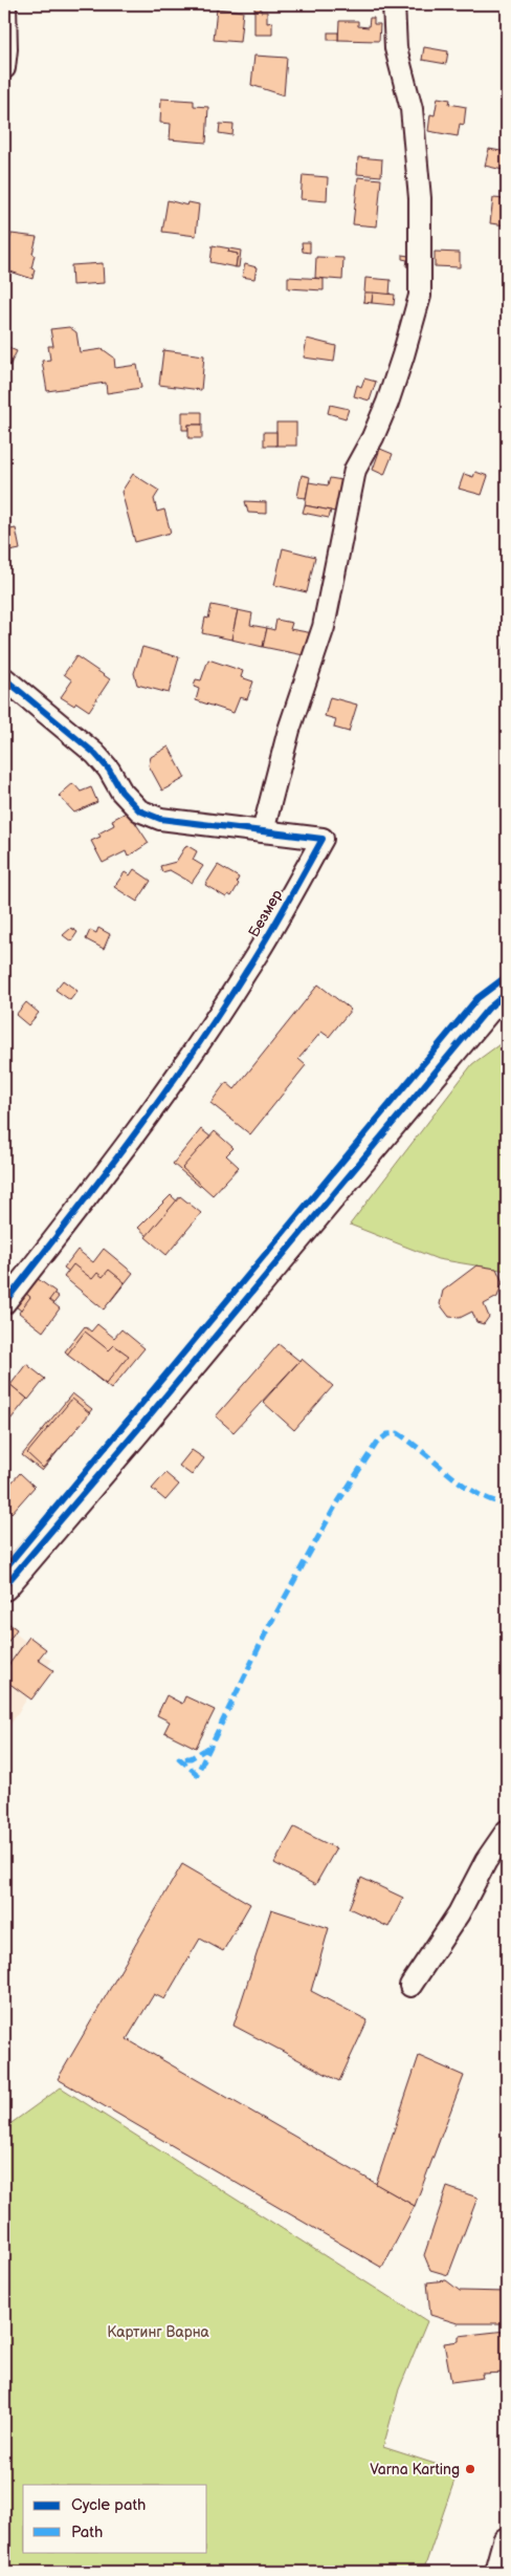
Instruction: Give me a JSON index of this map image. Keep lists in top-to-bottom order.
{
  "streets": {
    "street": ["Безмер"]
  },
  "parks": ["Картинг Варна"],
  "places": ["Varna Karting"],
  "legend": ["Cycle path", "Path"]
}
